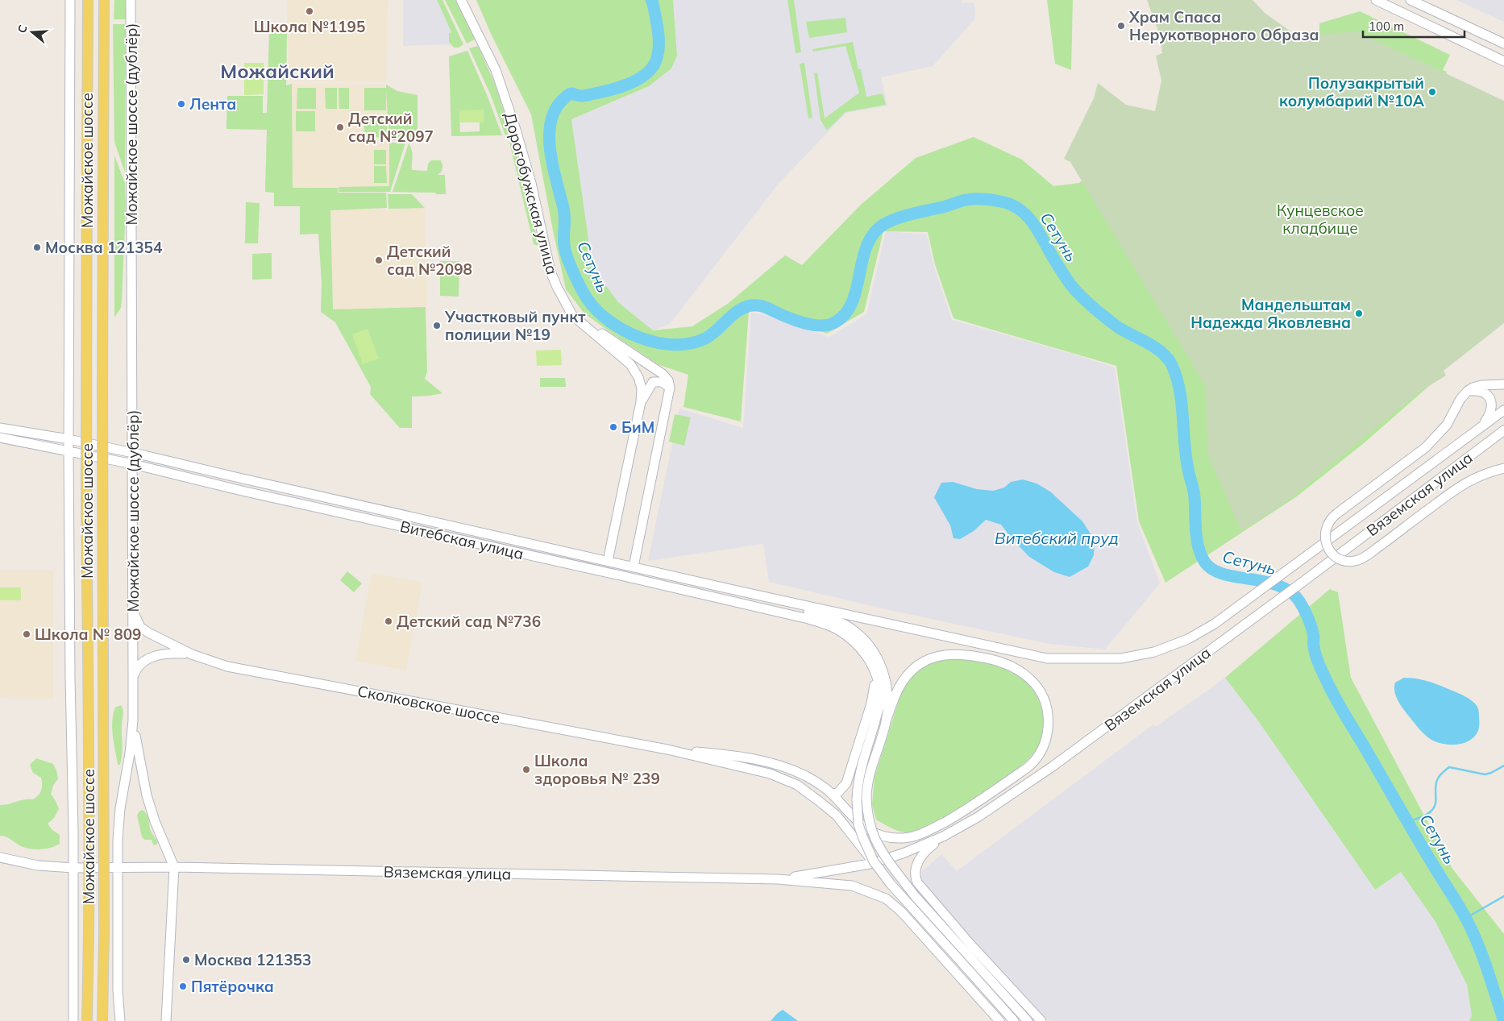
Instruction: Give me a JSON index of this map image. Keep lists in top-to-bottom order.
{
  "streets": {
    "main road": [
      "Можайское шоссе (дублёр)",
      "Можайское шоссе",
      "Дорогобужская улица",
      "Вяземская улица",
      "Витебская улица",
      "Сколковское шоссе"
    ]
  },
  "crossings": [
    ["Можайское шоссе (дублёр)", "Вяземская улица"],
    ["Можайское шоссе (дублёр)", "Витебская улица"],
    ["Можайское шоссе (дублёр)", "Сколковское шоссе"],
    ["Дорогобужская улица", "Витебская улица"],
    ["Вяземская улица", "Витебская улица"]
  ],
  "districts": ["Можайский"],
  "water": ["Сетунь", "Витебский пруд"],
  "parks": ["Кунцевское кладбище"],
  "places": [
    "Школа №1195",
    "Храм Спаса Нерукотворного Образа",
    "Полузакрытый колумбарий №10А",
    "Лента",
    "Детский сад №2097",
    "Москва 121354",
    "Детский сад №2098",
    "Мандельштам Надежда Яковлевна",
    "Участковый пункт полиции №19",
    "БиМ",
    "Детский сад №736",
    "Школа № 809",
    "Школа здоровья № 239",
    "Москва 121353",
    "Пятёрочка"
  ],
  "scale_bar": "100 m",
  "north": "left"
}
